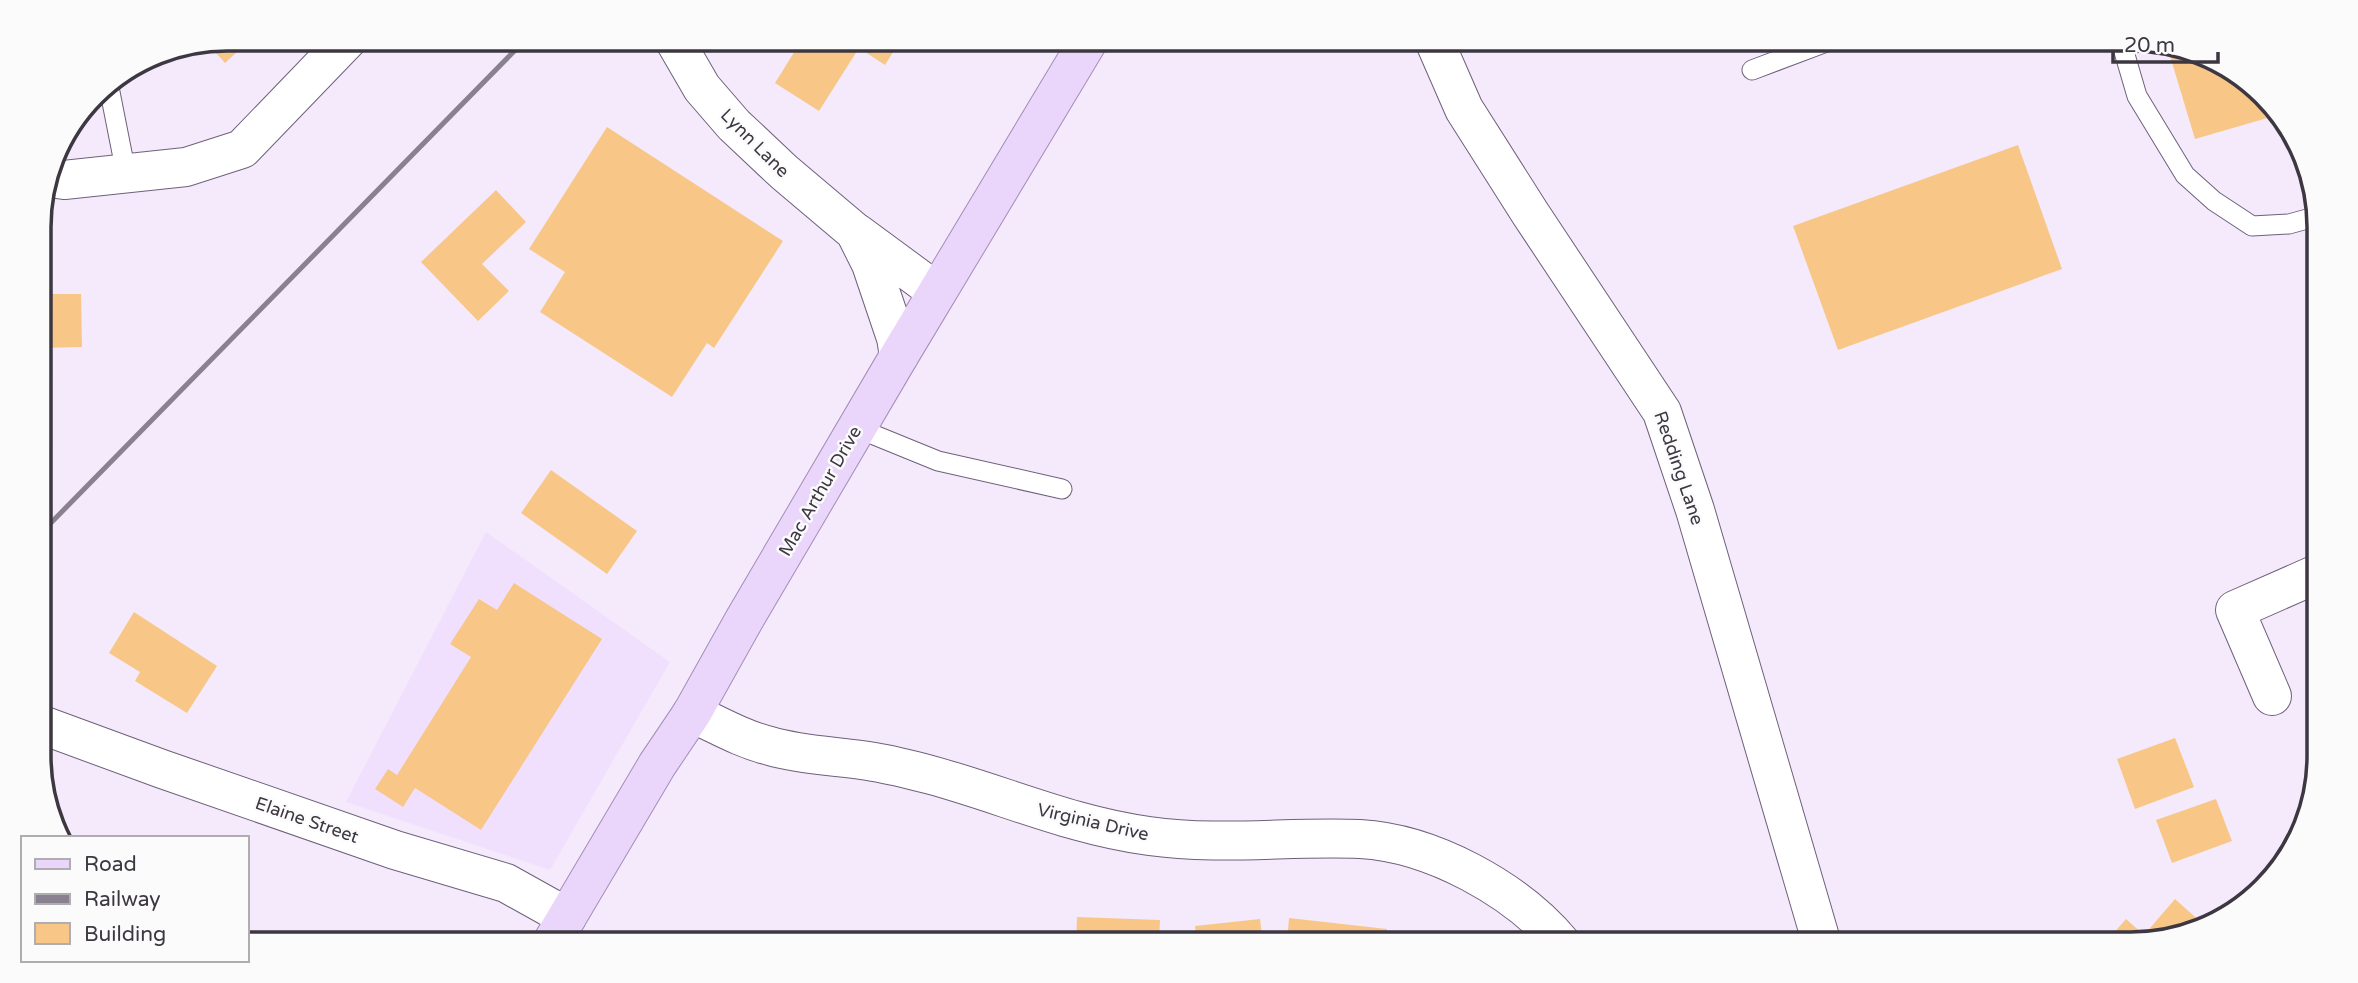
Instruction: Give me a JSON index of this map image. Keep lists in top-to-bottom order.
{
  "streets": {
    "main road": ["Mac Arthur Drive"],
    "street": [
      "Lynn Lane",
      "Redding Lane",
      "Elaine Street",
      "Virginia Drive"
    ]
  },
  "crossings": [
    ["Lynn Lane", "Mac Arthur Drive"],
    ["Mac Arthur Drive", "Elaine Street"],
    ["Mac Arthur Drive", "Virginia Drive"]
  ],
  "legend": ["Road", "Railway", "Building"],
  "scale_bar": "20 m"
}
